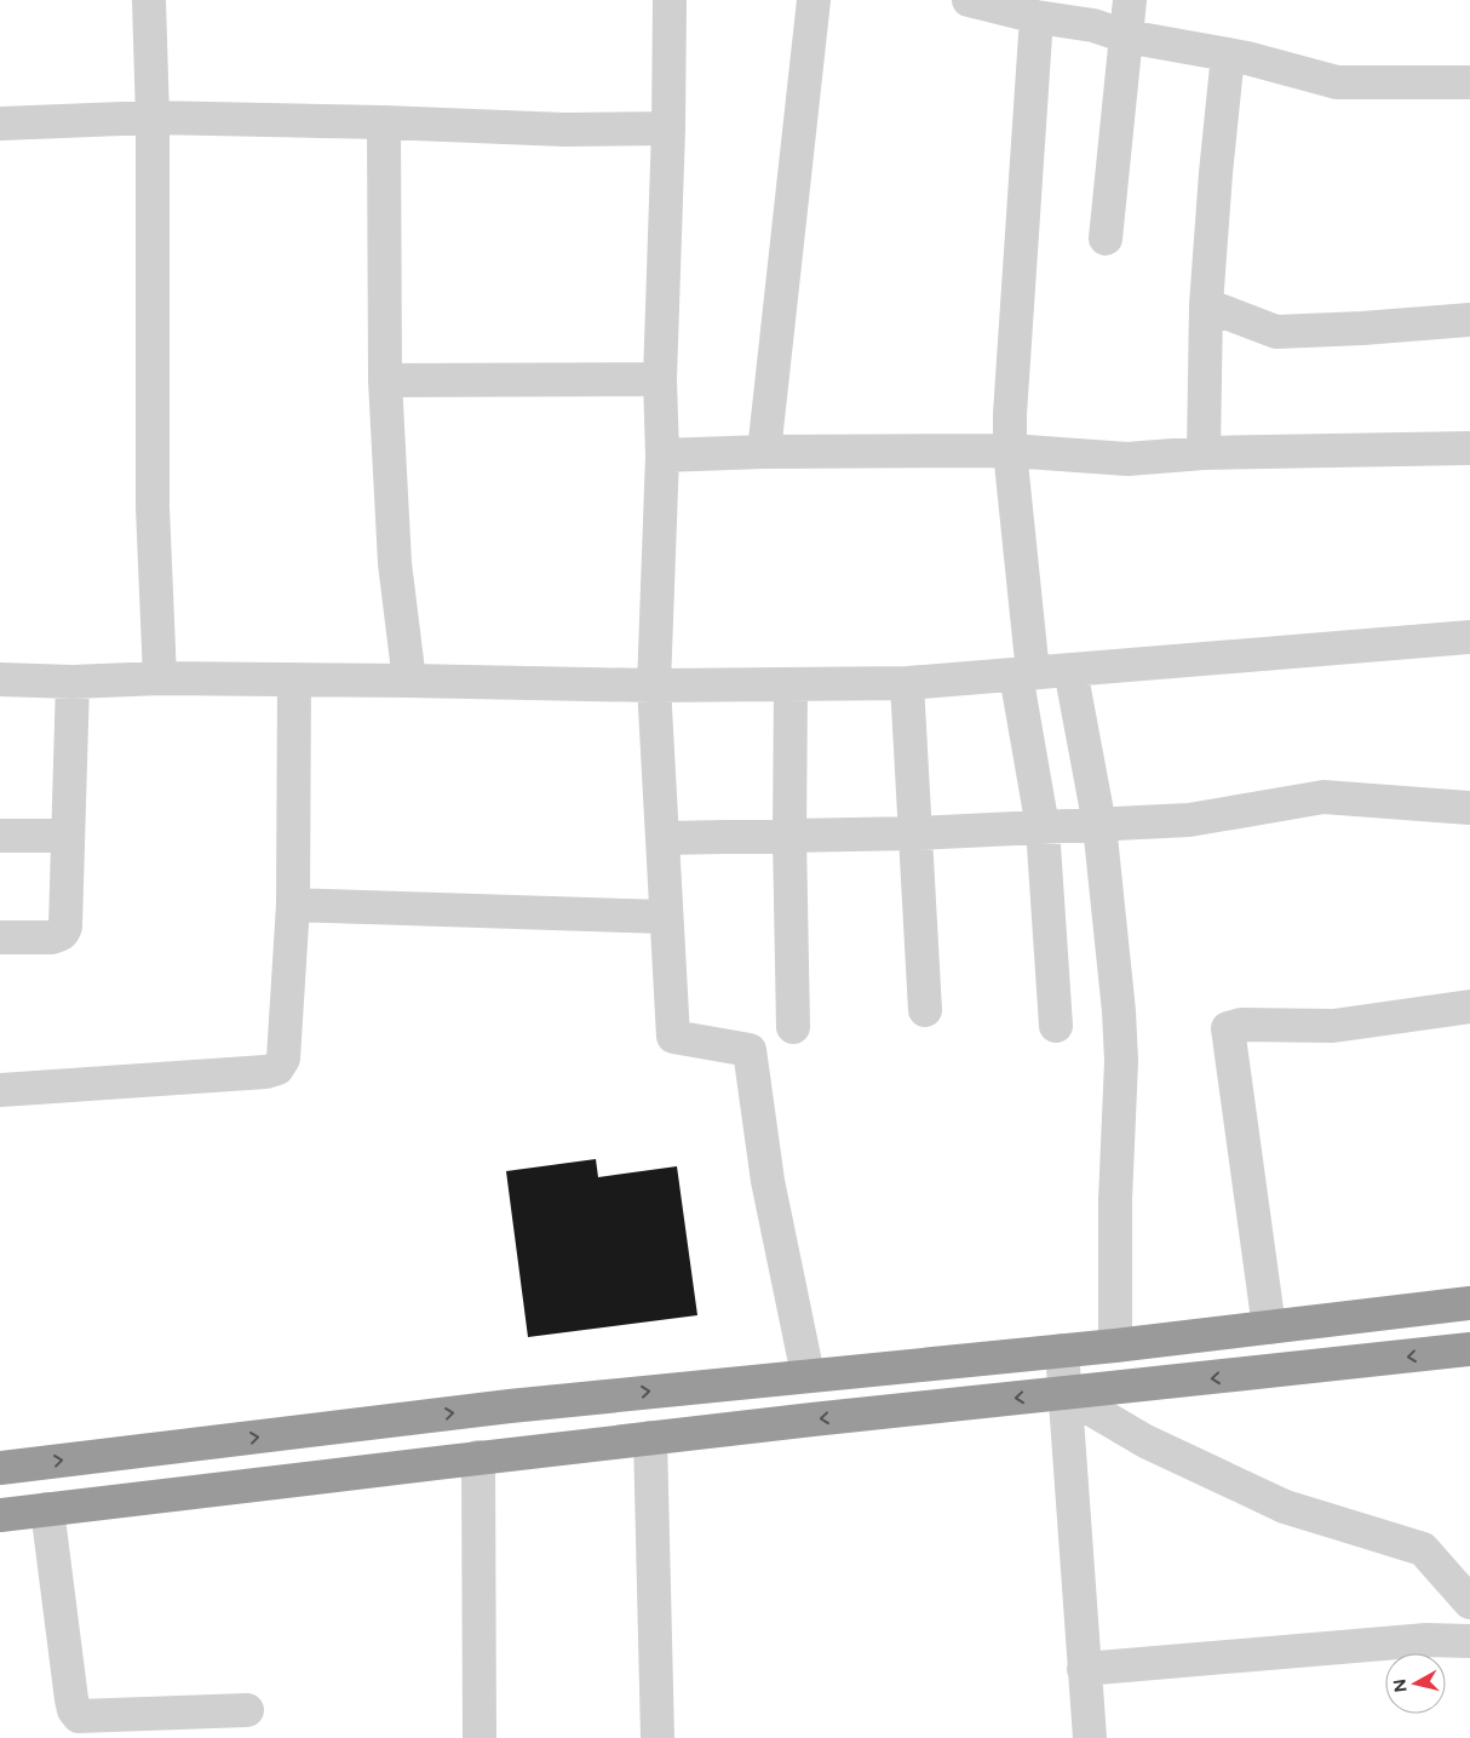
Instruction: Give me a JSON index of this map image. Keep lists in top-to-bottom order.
{
  "north": "left"
}
